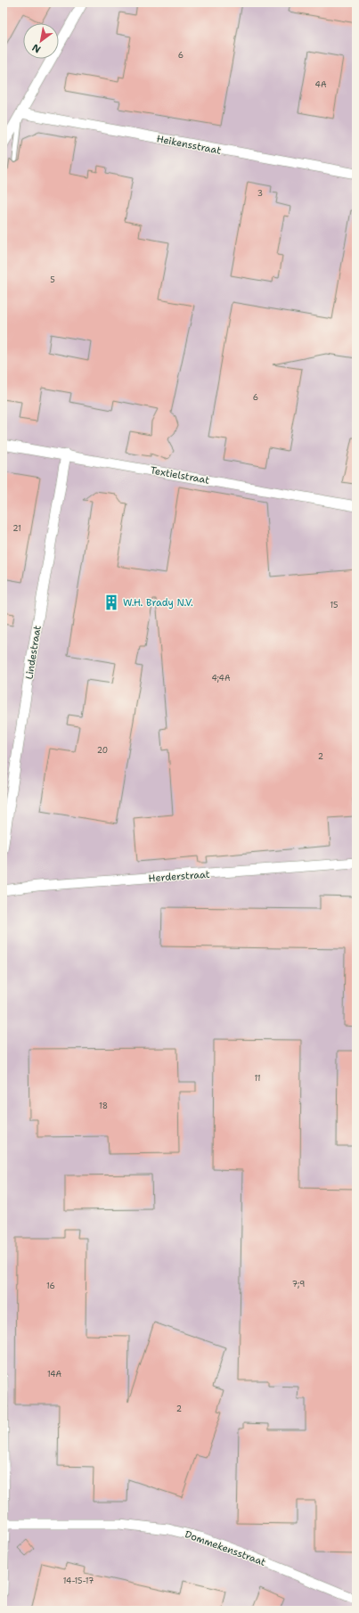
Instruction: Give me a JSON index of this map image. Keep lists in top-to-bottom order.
{
  "streets": {
    "street": [
      "Heikensstraat",
      "Textielstraat",
      "Lindestraat",
      "Herderstraat",
      "Dommekensstraat"
    ]
  },
  "crossings": [
    ["Textielstraat", "Lindestraat"]
  ],
  "places": {
    "building": ["W.H. Brady N.V."]
  },
  "house_numbers": [
    "6",
    "4A",
    "3",
    "5",
    "6",
    "21",
    "15",
    "4;4A",
    "20",
    "2",
    "11",
    "18",
    "7;9",
    "16",
    "14A",
    "2",
    "14-15-17"
  ],
  "north": "bottom left"
}
